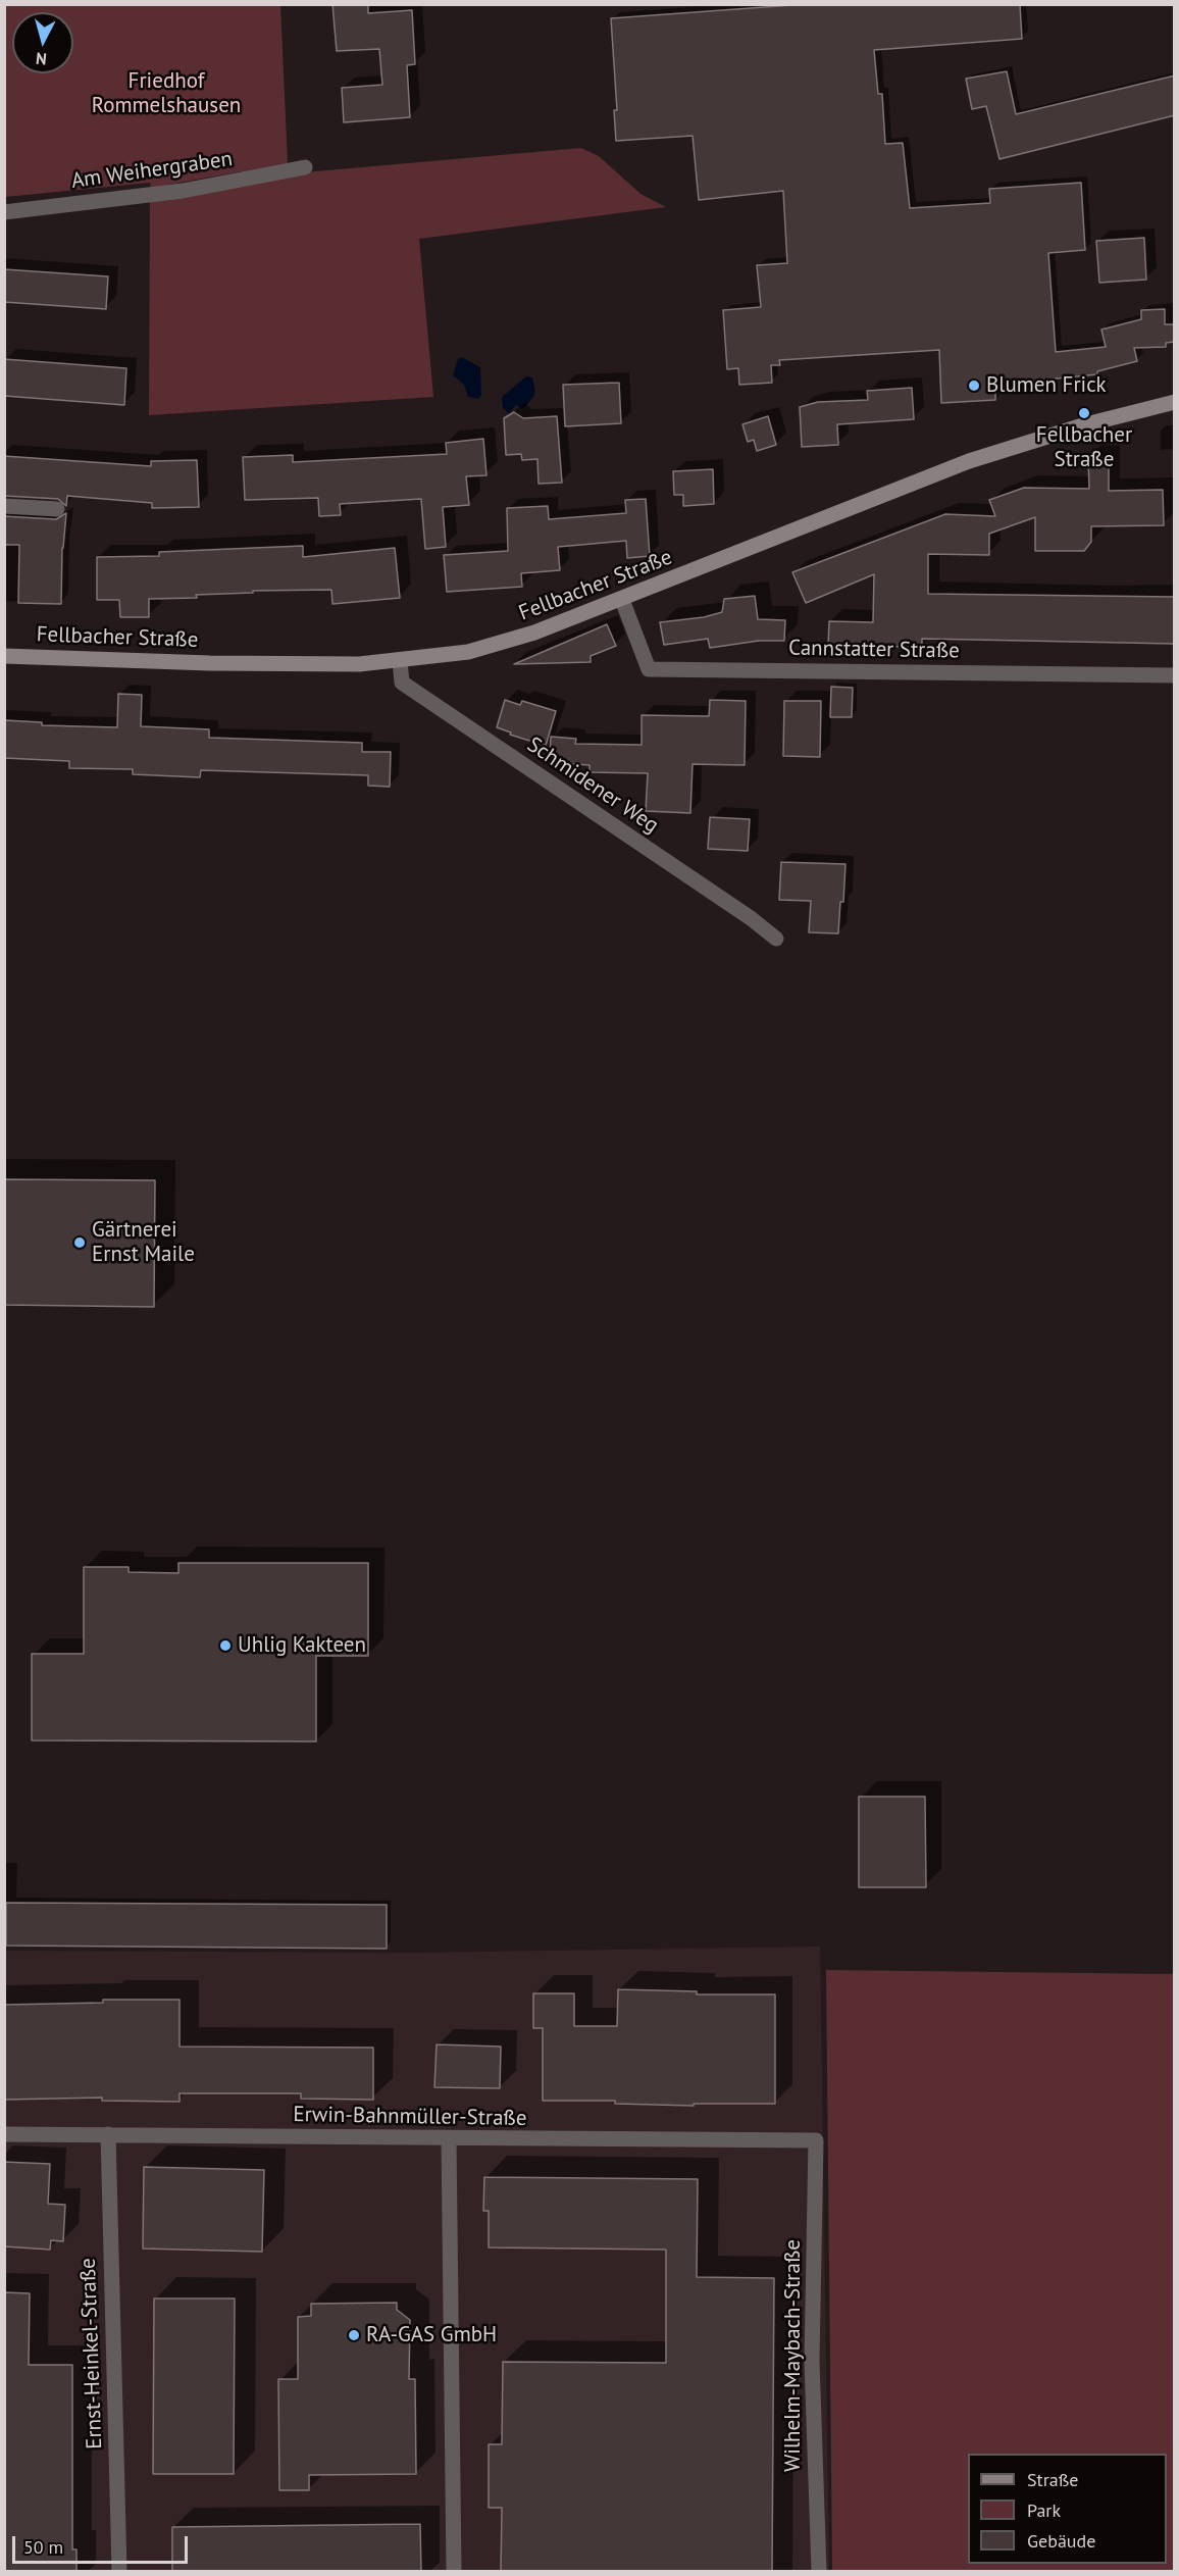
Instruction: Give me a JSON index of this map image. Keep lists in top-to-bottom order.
{
  "streets": {
    "main road": ["Fellbacher Straße"],
    "street": [
      "Am Weihergraben",
      "Cannstatter Straße",
      "Schmidener Weg",
      "Erwin-Bahnmüller-Straße",
      "Ernst-Heinkel-Straße",
      "Wilhelm-Maybach-Straße"
    ]
  },
  "crossings": [
    ["Fellbacher Straße", "Cannstatter Straße"],
    ["Fellbacher Straße", "Schmidener Weg"],
    ["Erwin-Bahnmüller-Straße", "Ernst-Heinkel-Straße"],
    ["Erwin-Bahnmüller-Straße", "Wilhelm-Maybach-Straße"]
  ],
  "parks": ["Friedhof Rommelshausen"],
  "places": [
    "Blumen Frick",
    "Fellbacher Straße",
    "Gärtnerei Ernst Maile",
    "Uhlig Kakteen",
    "RA-GAS GmbH"
  ],
  "legend": ["Straße", "Park", "Gebäude"],
  "scale_bar": "50 m",
  "north": "bottom"
}
